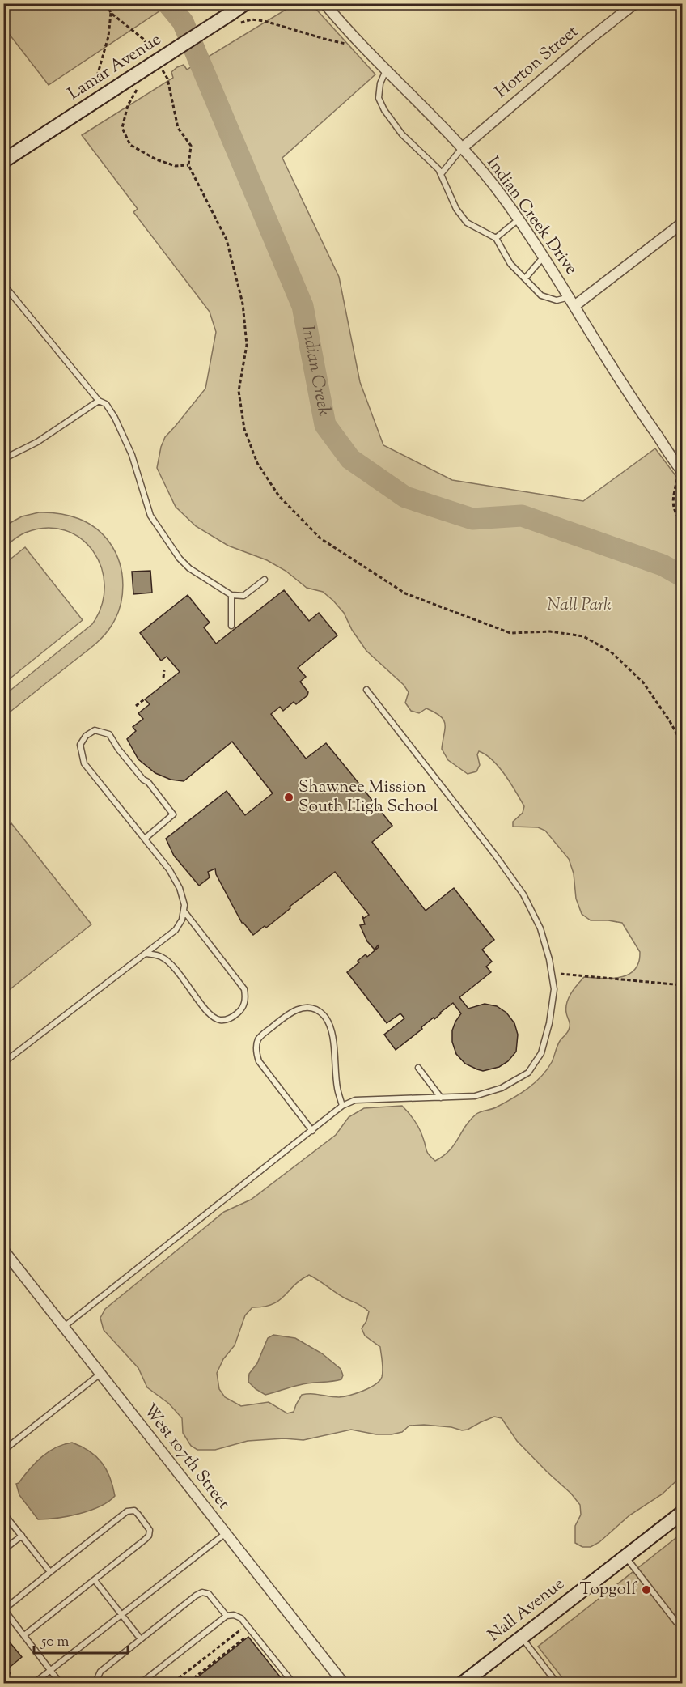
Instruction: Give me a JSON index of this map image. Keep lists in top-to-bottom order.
{
  "streets": {
    "street": [
      "Horton Street",
      "Lamar Avenue",
      "Indian Creek Drive",
      "West 107th Street",
      "Nall Avenue"
    ]
  },
  "crossings": [
    ["Horton Street", "Indian Creek Drive"]
  ],
  "water": ["Indian Creek"],
  "parks": ["Nall Park"],
  "places": ["Shawnee Mission South High School", "Topgolf"],
  "scale_bar": "50 m"
}
